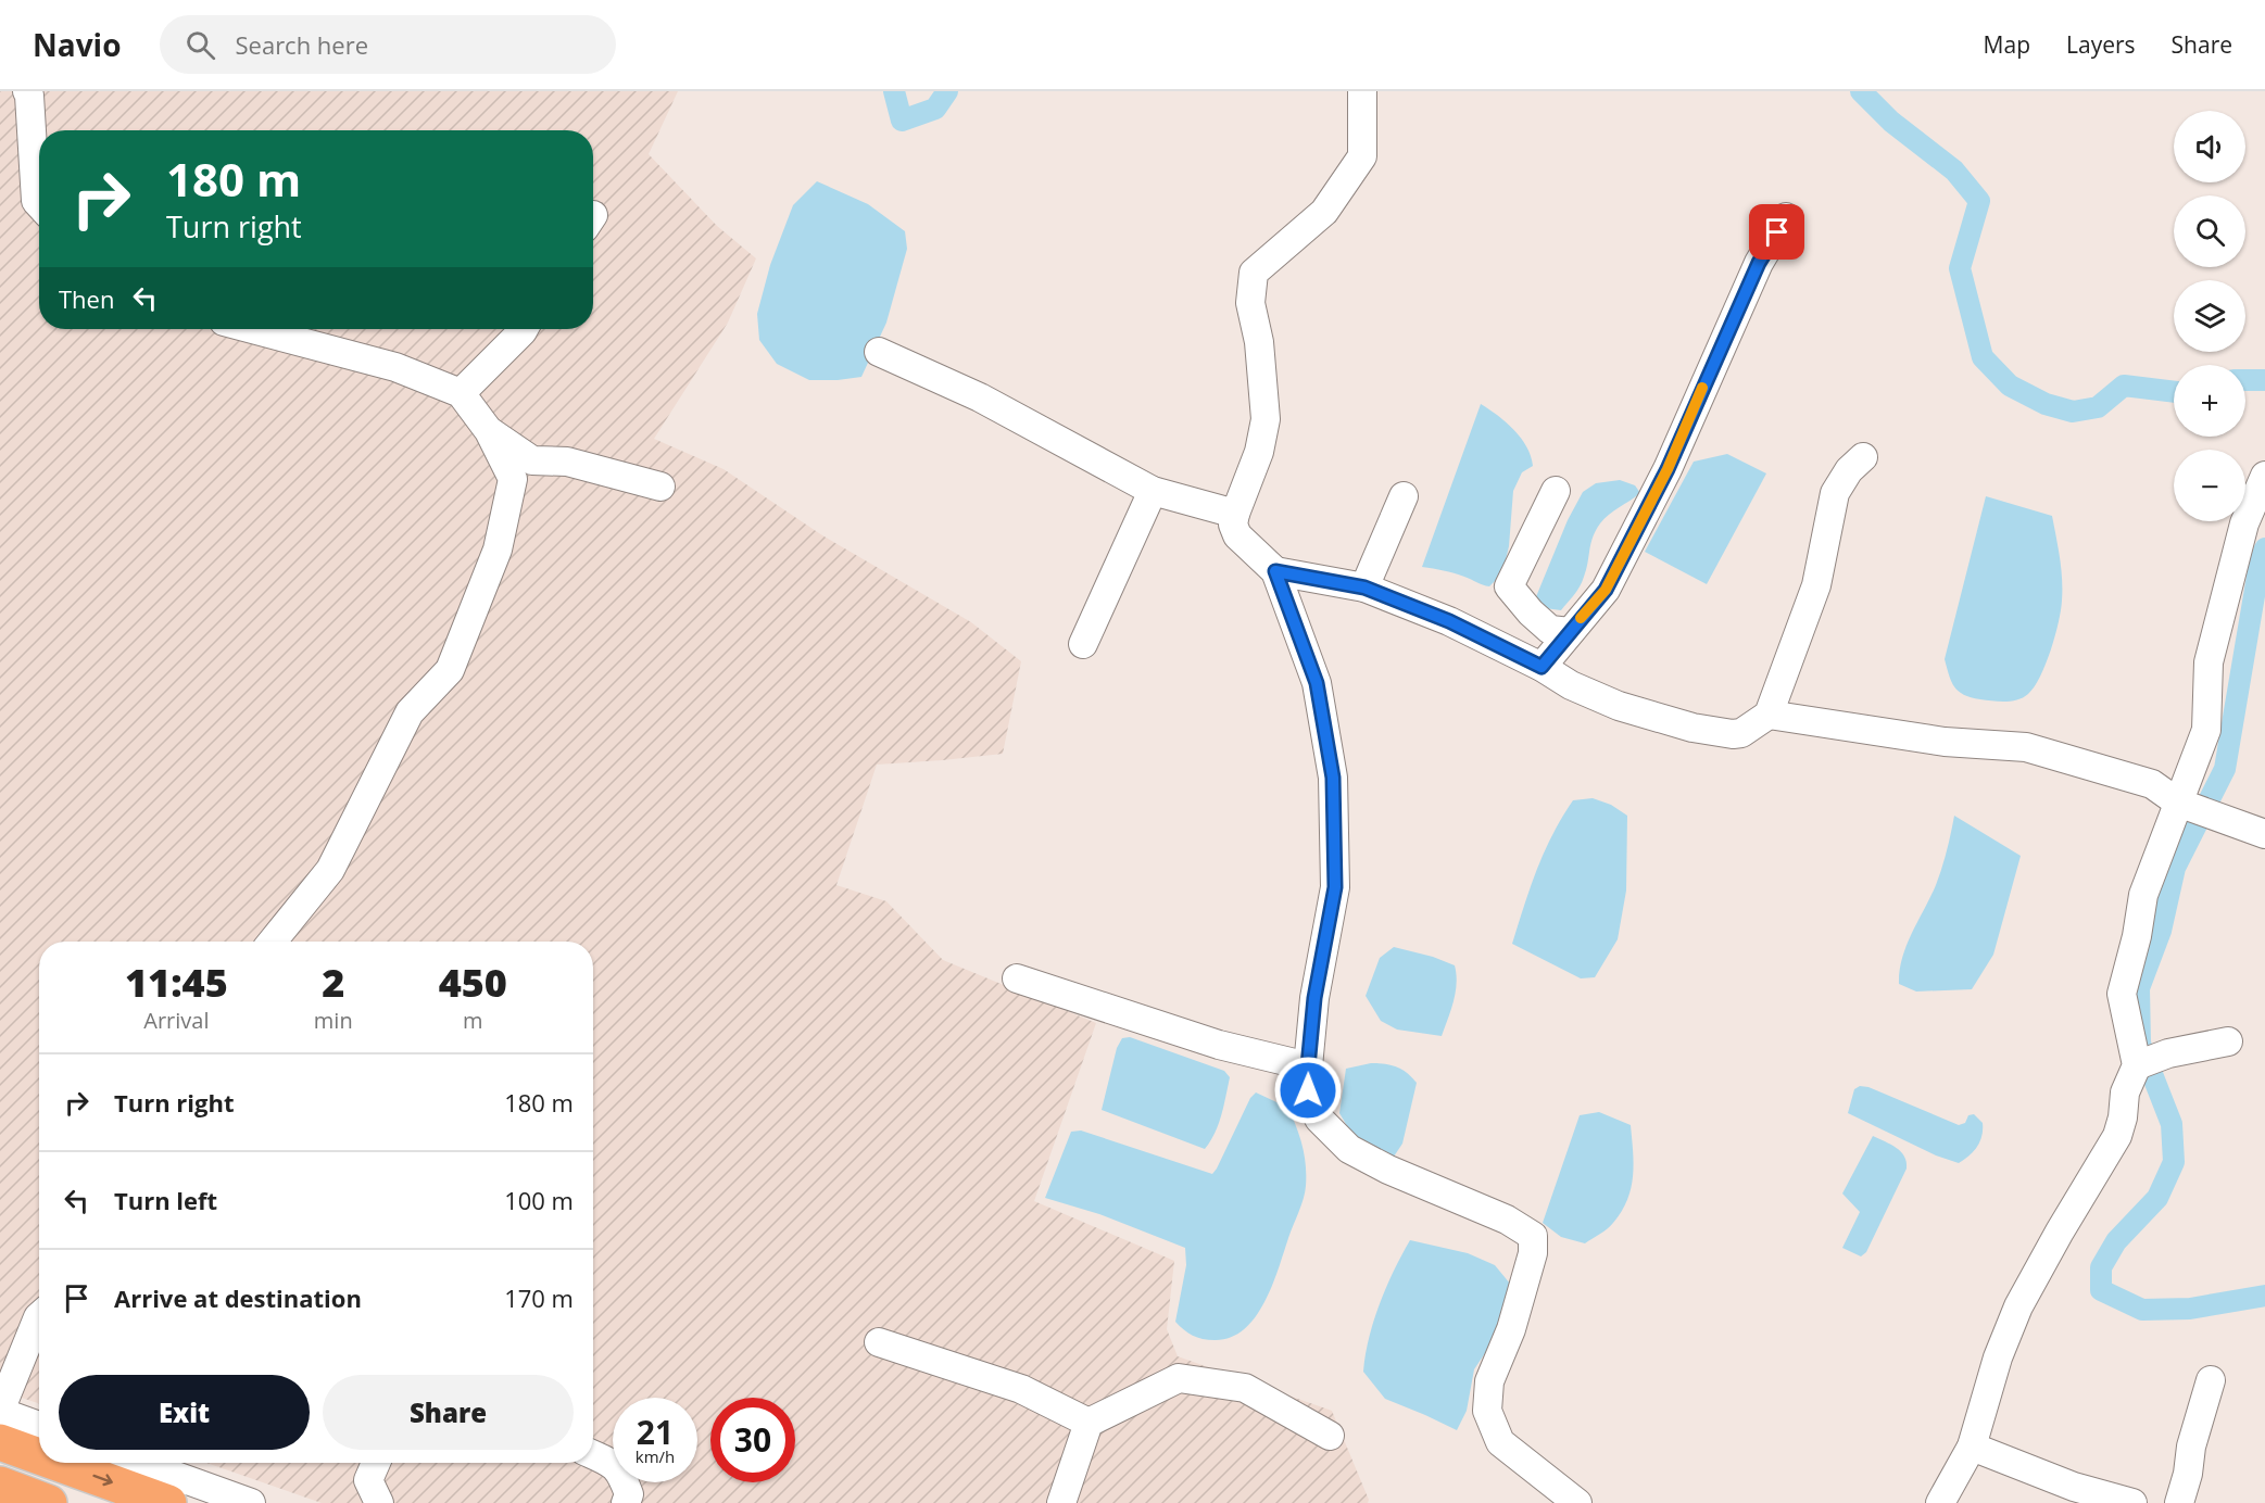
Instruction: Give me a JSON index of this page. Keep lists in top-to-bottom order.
{
  "page": {
    "header": "Navio",
    "search": "Search here",
    "nav": ["Map", "Layers", "Share"],
    "map_buttons": ["+", "−"],
    "turn": ["180 m", "Turn right"],
    "then": "Then",
    "eta": [
      "11:45",
      "Arrival",
      "2",
      "min",
      "450",
      "m"
    ],
    "list": [
      {
        "name": "Turn right",
        "value": "180 m"
      },
      {
        "name": "Turn left",
        "value": "100 m"
      },
      {
        "name": "Arrive at destination",
        "value": "170 m"
      }
    ],
    "buttons": ["Exit", "Share"],
    "speed": "21 km/h",
    "limit": "30"
  }
}
